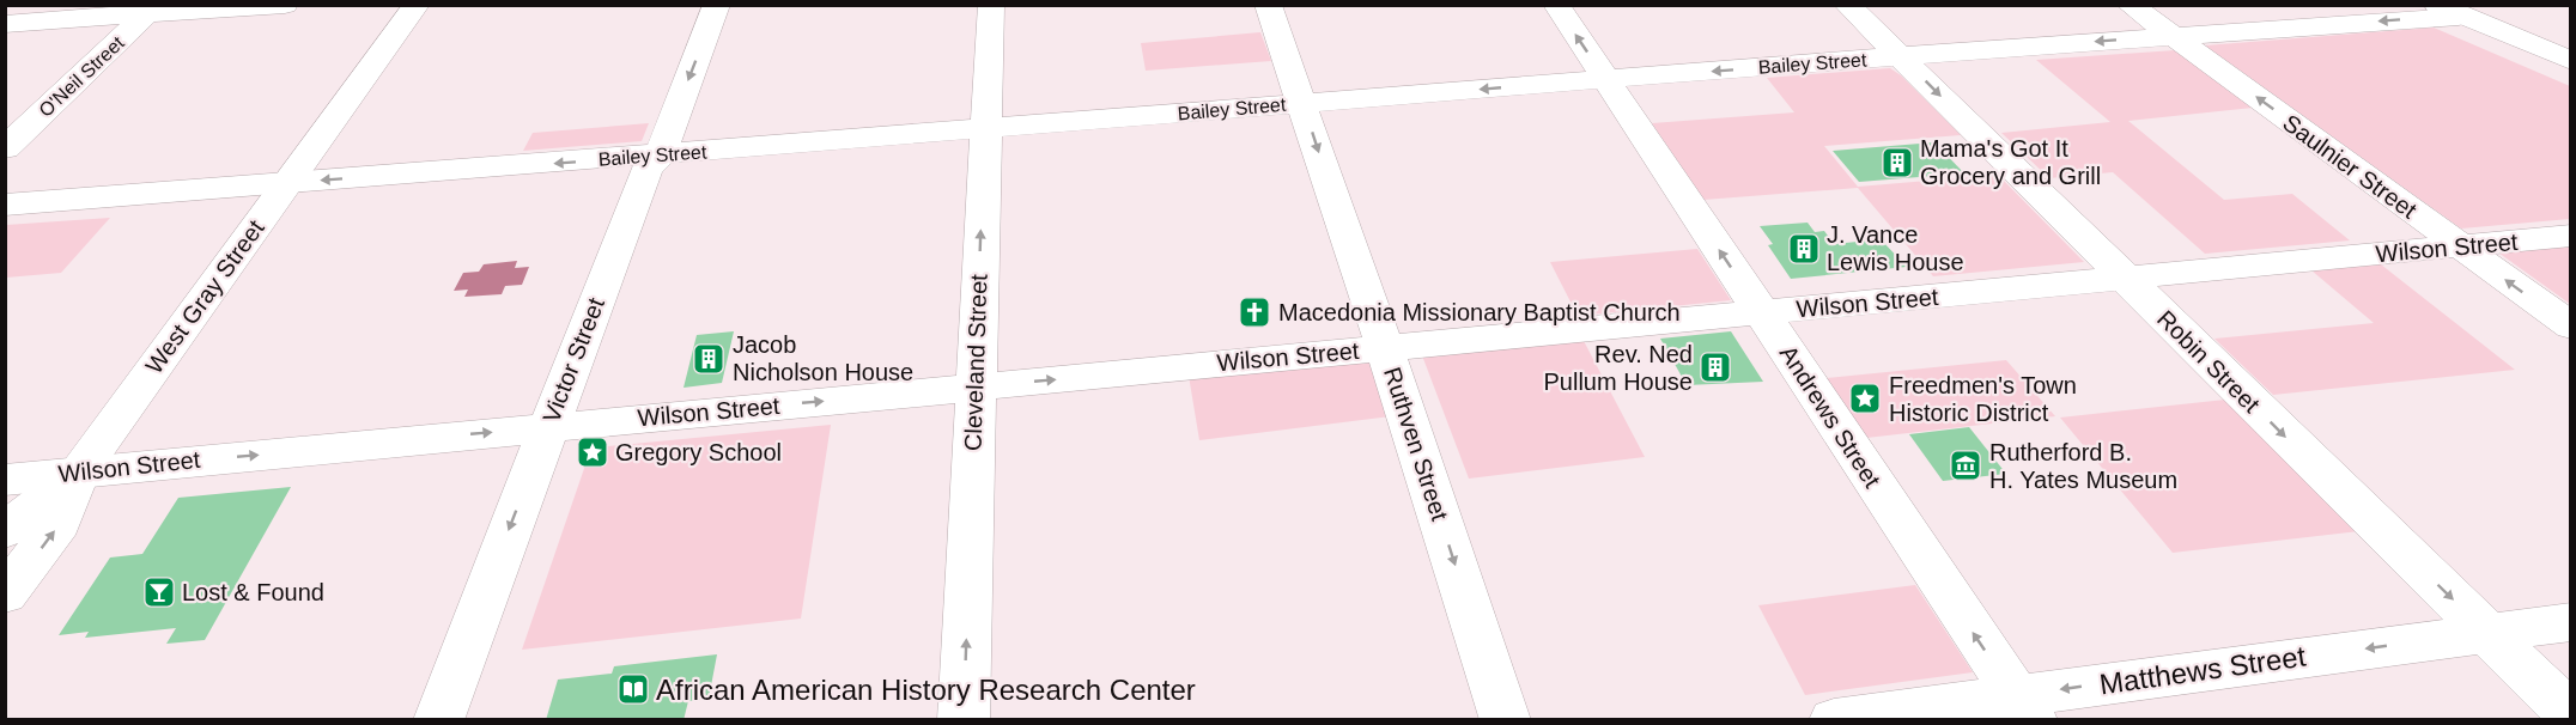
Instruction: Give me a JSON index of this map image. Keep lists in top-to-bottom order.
{
  "streets": {
    "street": [
      "Bailey Street",
      "O'Neil Street",
      "Saulnier Street",
      "Wilson Street",
      "West Gray Street",
      "Victor Street",
      "Robin Street",
      "Cleveland Street",
      "Andrews Street",
      "Ruthven Street",
      "Matthews Street"
    ]
  },
  "crossings": [
    ["Bailey Street", "Saulnier Street"],
    ["Bailey Street", "West Gray Street"],
    ["Bailey Street", "Victor Street"],
    ["Bailey Street", "Robin Street"],
    ["Bailey Street", "Cleveland Street"],
    ["Bailey Street", "Andrews Street"],
    ["Bailey Street", "Ruthven Street"],
    ["Saulnier Street", "Wilson Street"],
    ["Wilson Street", "West Gray Street"],
    ["Wilson Street", "Victor Street"],
    ["Wilson Street", "Robin Street"],
    ["Wilson Street", "Cleveland Street"],
    ["Wilson Street", "Andrews Street"],
    ["Wilson Street", "Ruthven Street"],
    ["Robin Street", "Matthews Street"],
    ["Andrews Street", "Matthews Street"]
  ],
  "one_way": [
    "Bailey Street",
    "Saulnier Street",
    "Wilson Street",
    "Victor Street",
    "Robin Street",
    "Cleveland Street",
    "Andrews Street",
    "Ruthven Street",
    "Matthews Street"
  ],
  "places": {
    "building": [
      "Mama's Got It Grocery and Grill",
      "J. Vance Lewis House",
      "Jacob Nicholson House",
      "Rev. Ned Pullum House"
    ],
    "church": ["Macedonia Missionary Baptist Church"],
    "place": ["Freedmen's Town Historic District", "Gregory School"],
    "museum": ["Rutherford B. H. Yates Museum"],
    "bar": ["Lost & Found"],
    "library": ["African American History Research Center"]
  }
}
